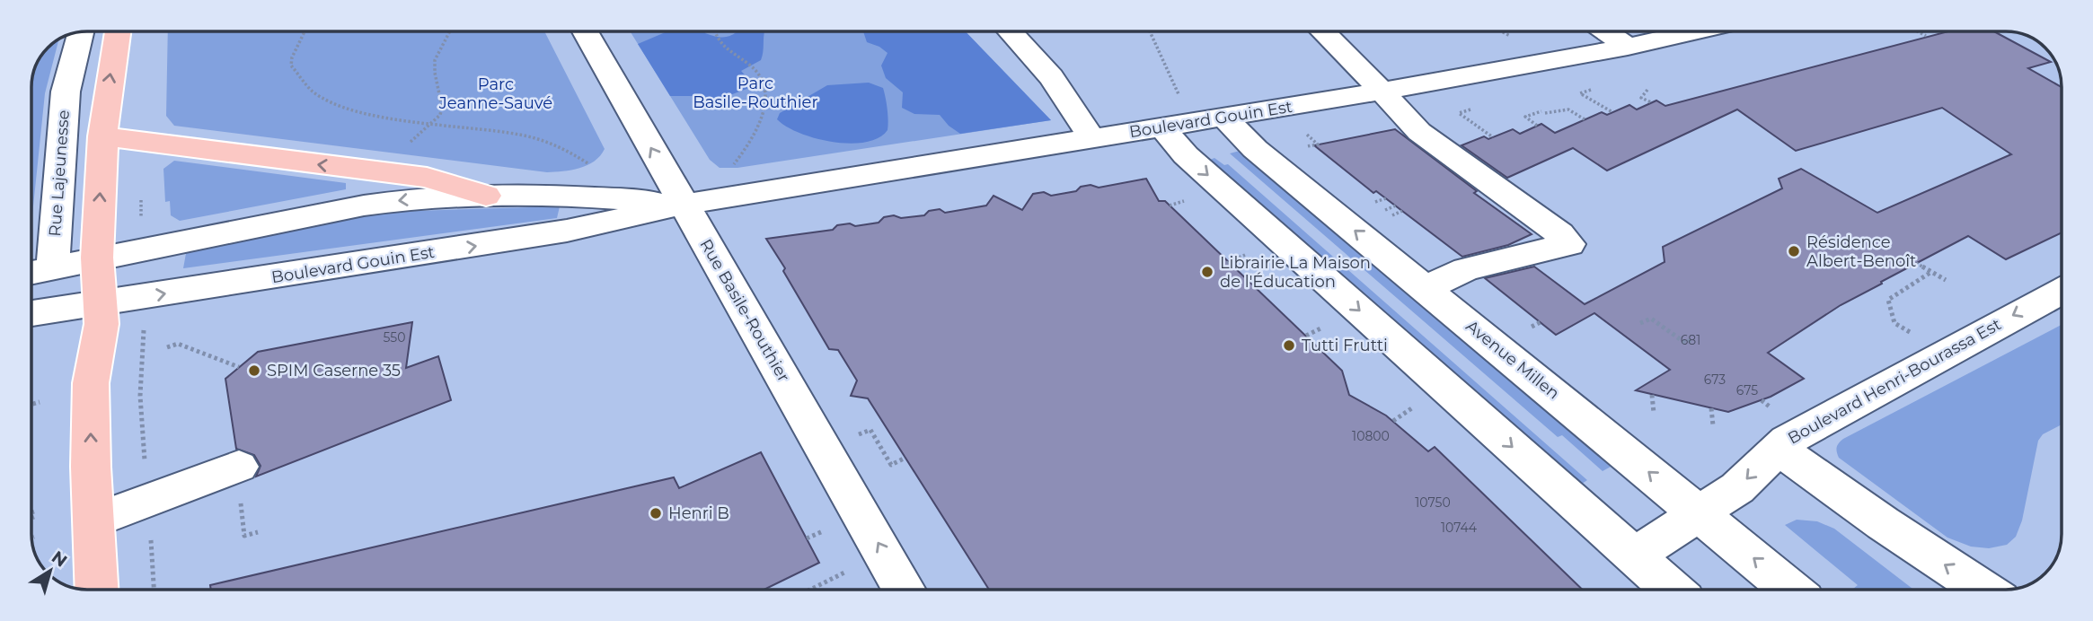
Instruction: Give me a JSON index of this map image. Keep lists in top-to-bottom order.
{
  "streets": {
    "street": [
      "Boulevard Gouin Est",
      "Rue Lajeunesse",
      "Rue Basile-Routhier",
      "Avenue Millen",
      "Boulevard Henri-Bourassa Est"
    ]
  },
  "crossings": [
    ["Boulevard Gouin Est", "Rue Lajeunesse"],
    ["Boulevard Gouin Est", "Rue Basile-Routhier"],
    ["Boulevard Gouin Est", "Avenue Millen"],
    ["Avenue Millen", "Boulevard Henri-Bourassa Est"]
  ],
  "one_way": ["Rue Basile-Routhier", "Boulevard Henri-Bourassa Est"],
  "parks": ["Parc Basile-Routhier", "Parc Jeanne-Sauvé"],
  "places": [
    "Résidence Albert-Benoît",
    "Librairie La Maison de l'Éducation",
    "Tutti Frutti",
    "SPIM Caserne 35",
    "Henri B"
  ],
  "house_numbers": [
    "550",
    "681",
    "673",
    "675",
    "10800",
    "10750",
    "10744"
  ],
  "north": "top right"
}
